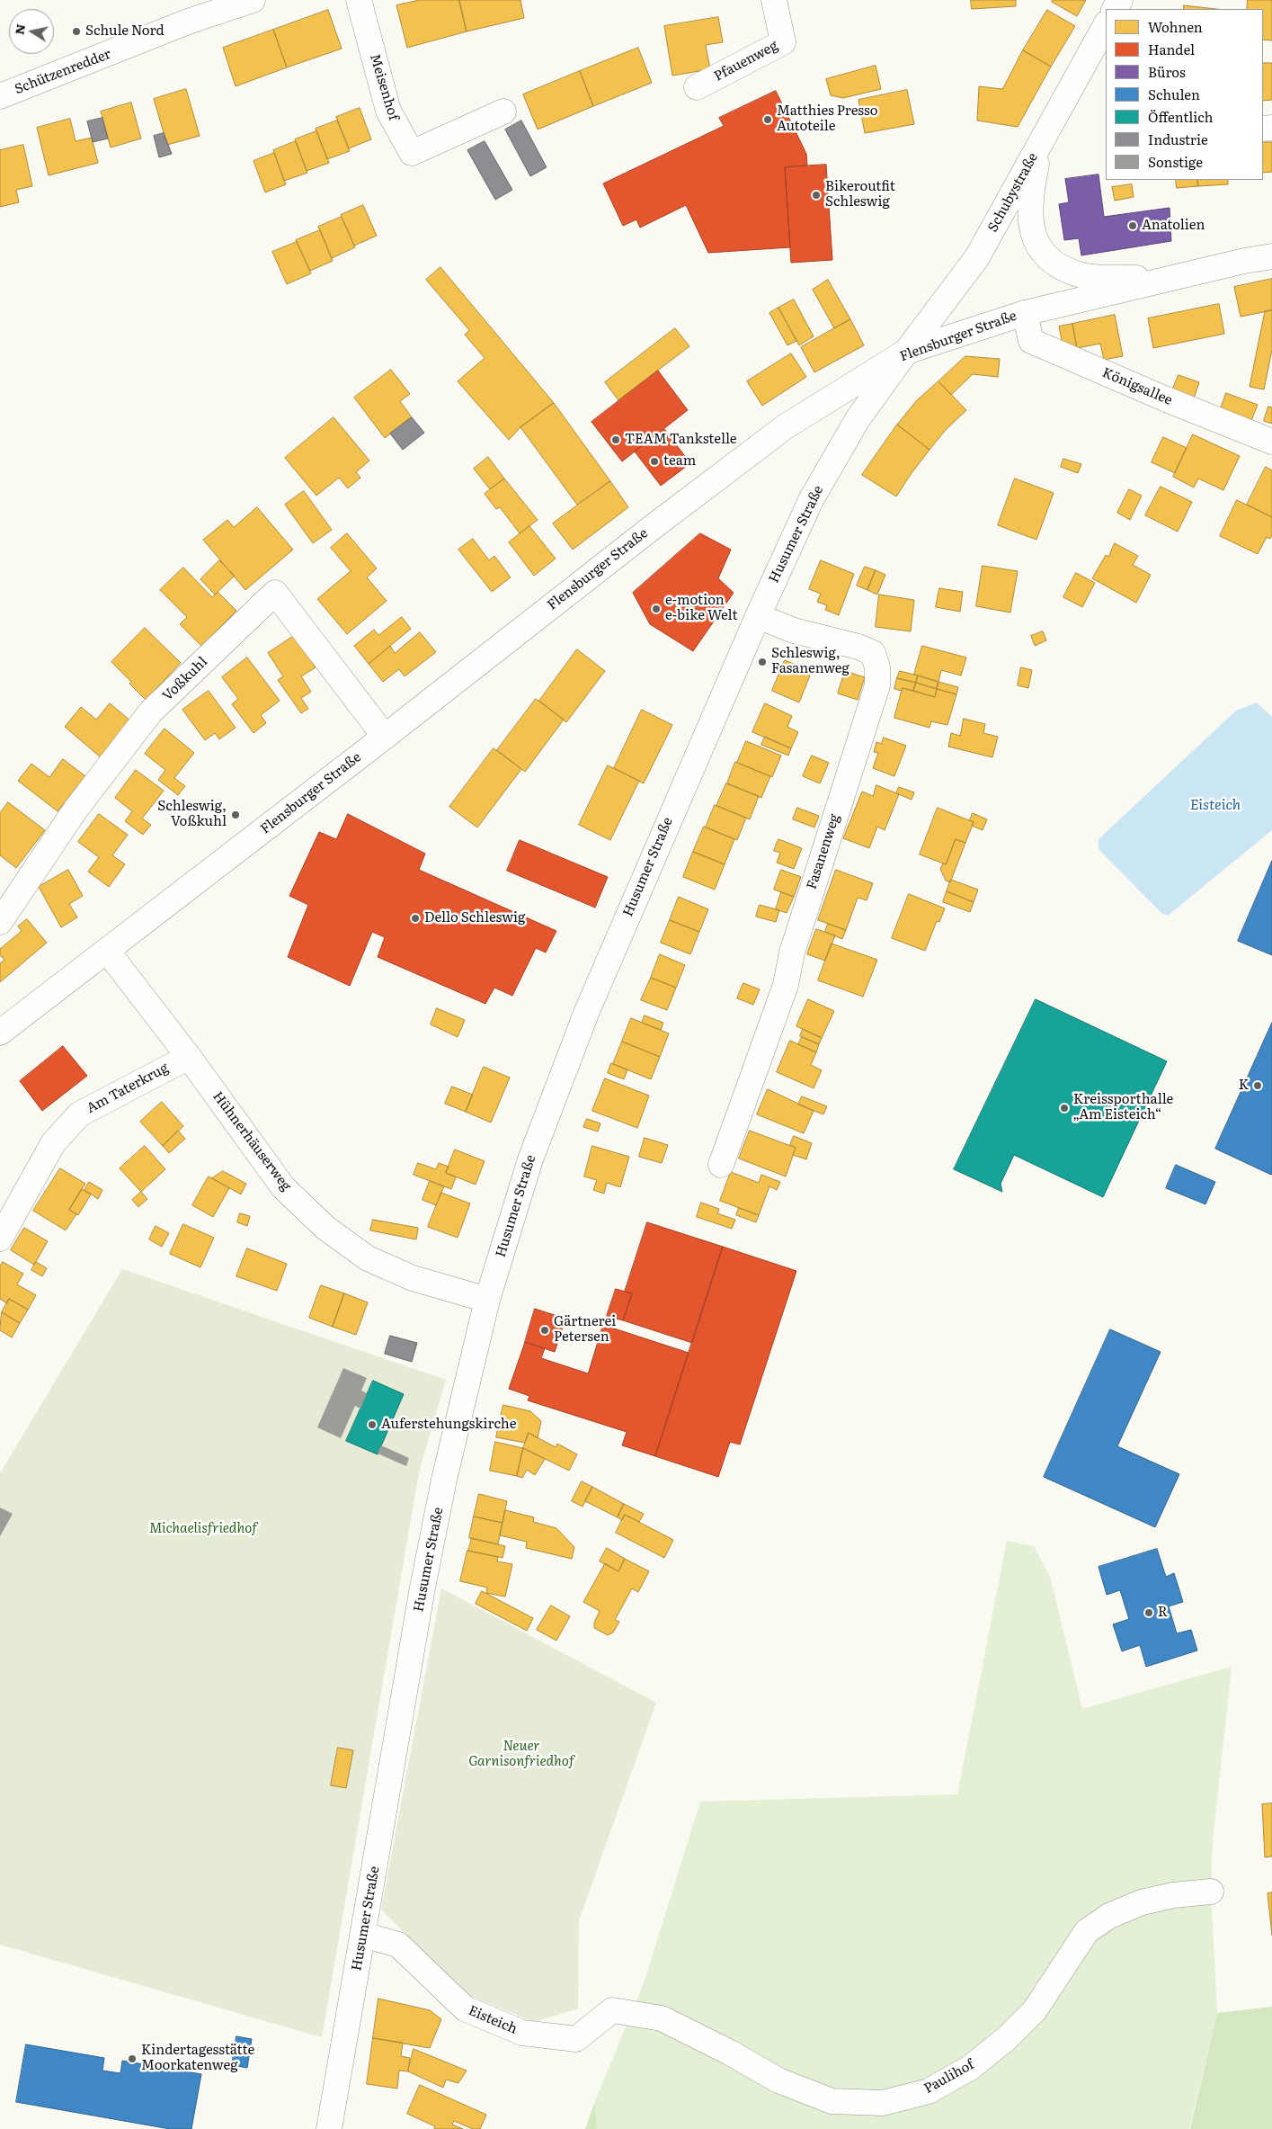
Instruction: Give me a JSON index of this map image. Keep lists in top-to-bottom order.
{
  "streets": {
    "street": [
      "Pfauenweg",
      "Schützenredder",
      "Meisenhof",
      "Schubystraße",
      "Flensburger Straße",
      "Königsallee",
      "Husumer Straße",
      "Voßkuhl",
      "Fasanenweg",
      "Am Taterkrug",
      "Hühnerhäuserweg",
      "Eisteich",
      "Paulihof"
    ]
  },
  "crossings": [
    ["Schubystraße", "Flensburger Straße"],
    ["Schubystraße", "Husumer Straße"],
    ["Flensburger Straße", "Königsallee"],
    ["Flensburger Straße", "Husumer Straße"],
    ["Flensburger Straße", "Voßkuhl"],
    ["Flensburger Straße", "Hühnerhäuserweg"],
    ["Husumer Straße", "Fasanenweg"],
    ["Husumer Straße", "Hühnerhäuserweg"],
    ["Husumer Straße", "Eisteich"],
    ["Am Taterkrug", "Hühnerhäuserweg"],
    ["Eisteich", "Paulihof"]
  ],
  "water": ["Eisteich"],
  "parks": ["Michaelisfriedhof", "Neuer Garnisonfriedhof"],
  "places": [
    "Schule Nord",
    "Matthies Presso Autoteile",
    "Bikeroutfit Schleswig",
    "Anatolien",
    "TEAM Tankstelle",
    "team",
    "e-motion e-bike Welt",
    "Schleswig, Fasanenweg",
    "Schleswig, Voßkuhl",
    "Dello Schleswig",
    "K",
    "Kreissporthalle „Am Eisteich“",
    "Gärtnerei Petersen",
    "Auferstehungskirche",
    "R",
    "Kindertagesstätte Moorkatenweg"
  ],
  "legend": [
    "Wohnen",
    "Handel",
    "Büros",
    "Schulen",
    "Öffentlich",
    "Industrie",
    "Sonstige"
  ],
  "north": "left"
}
